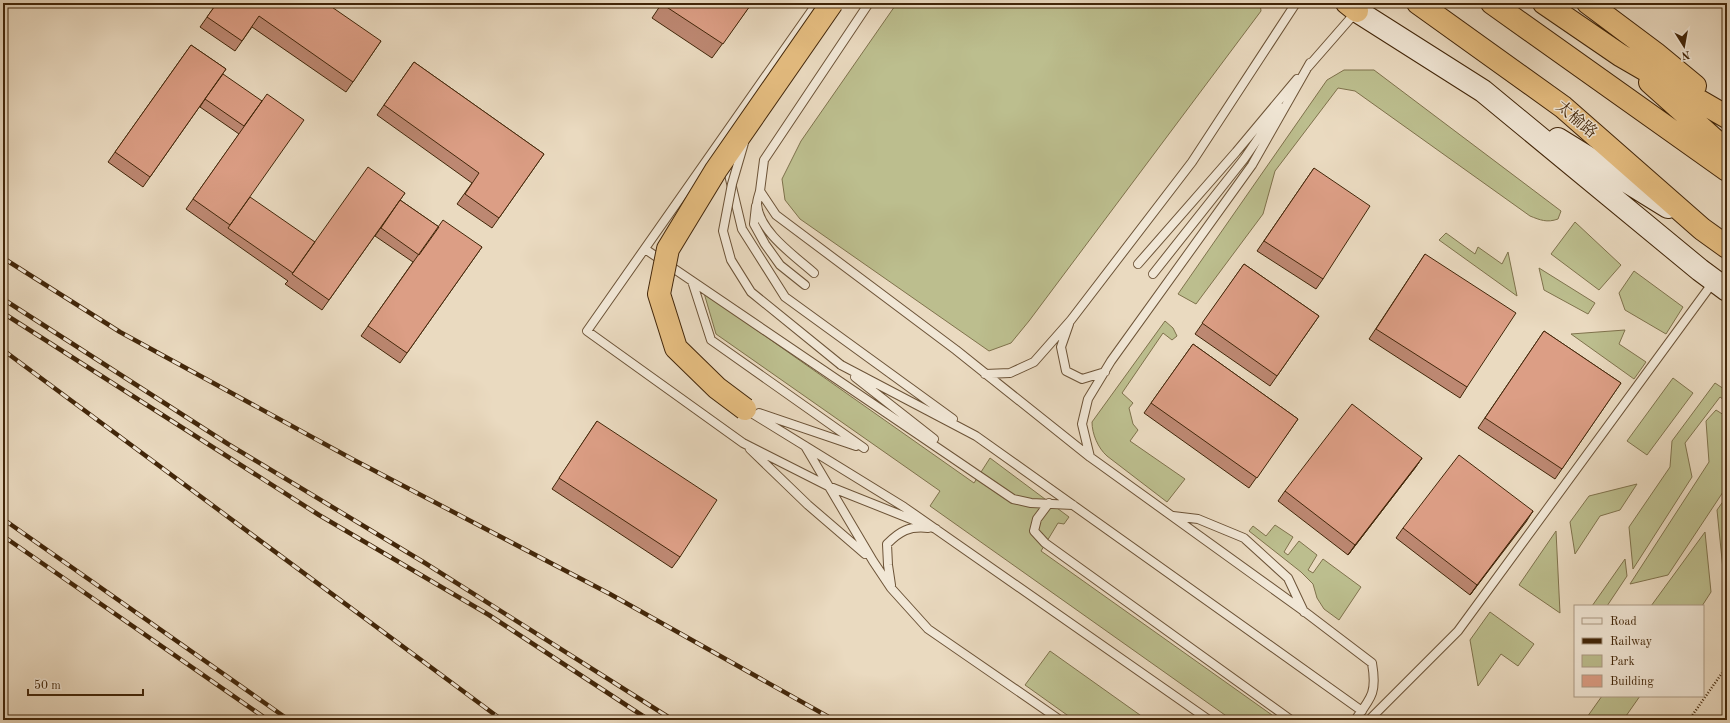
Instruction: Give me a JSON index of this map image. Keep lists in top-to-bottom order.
{
  "streets": {
    "highway": ["太榆路"]
  },
  "legend": [
    "Road",
    "Railway",
    "Park",
    "Building"
  ],
  "scale_bar": "50 m",
  "north": "bottom"
}
